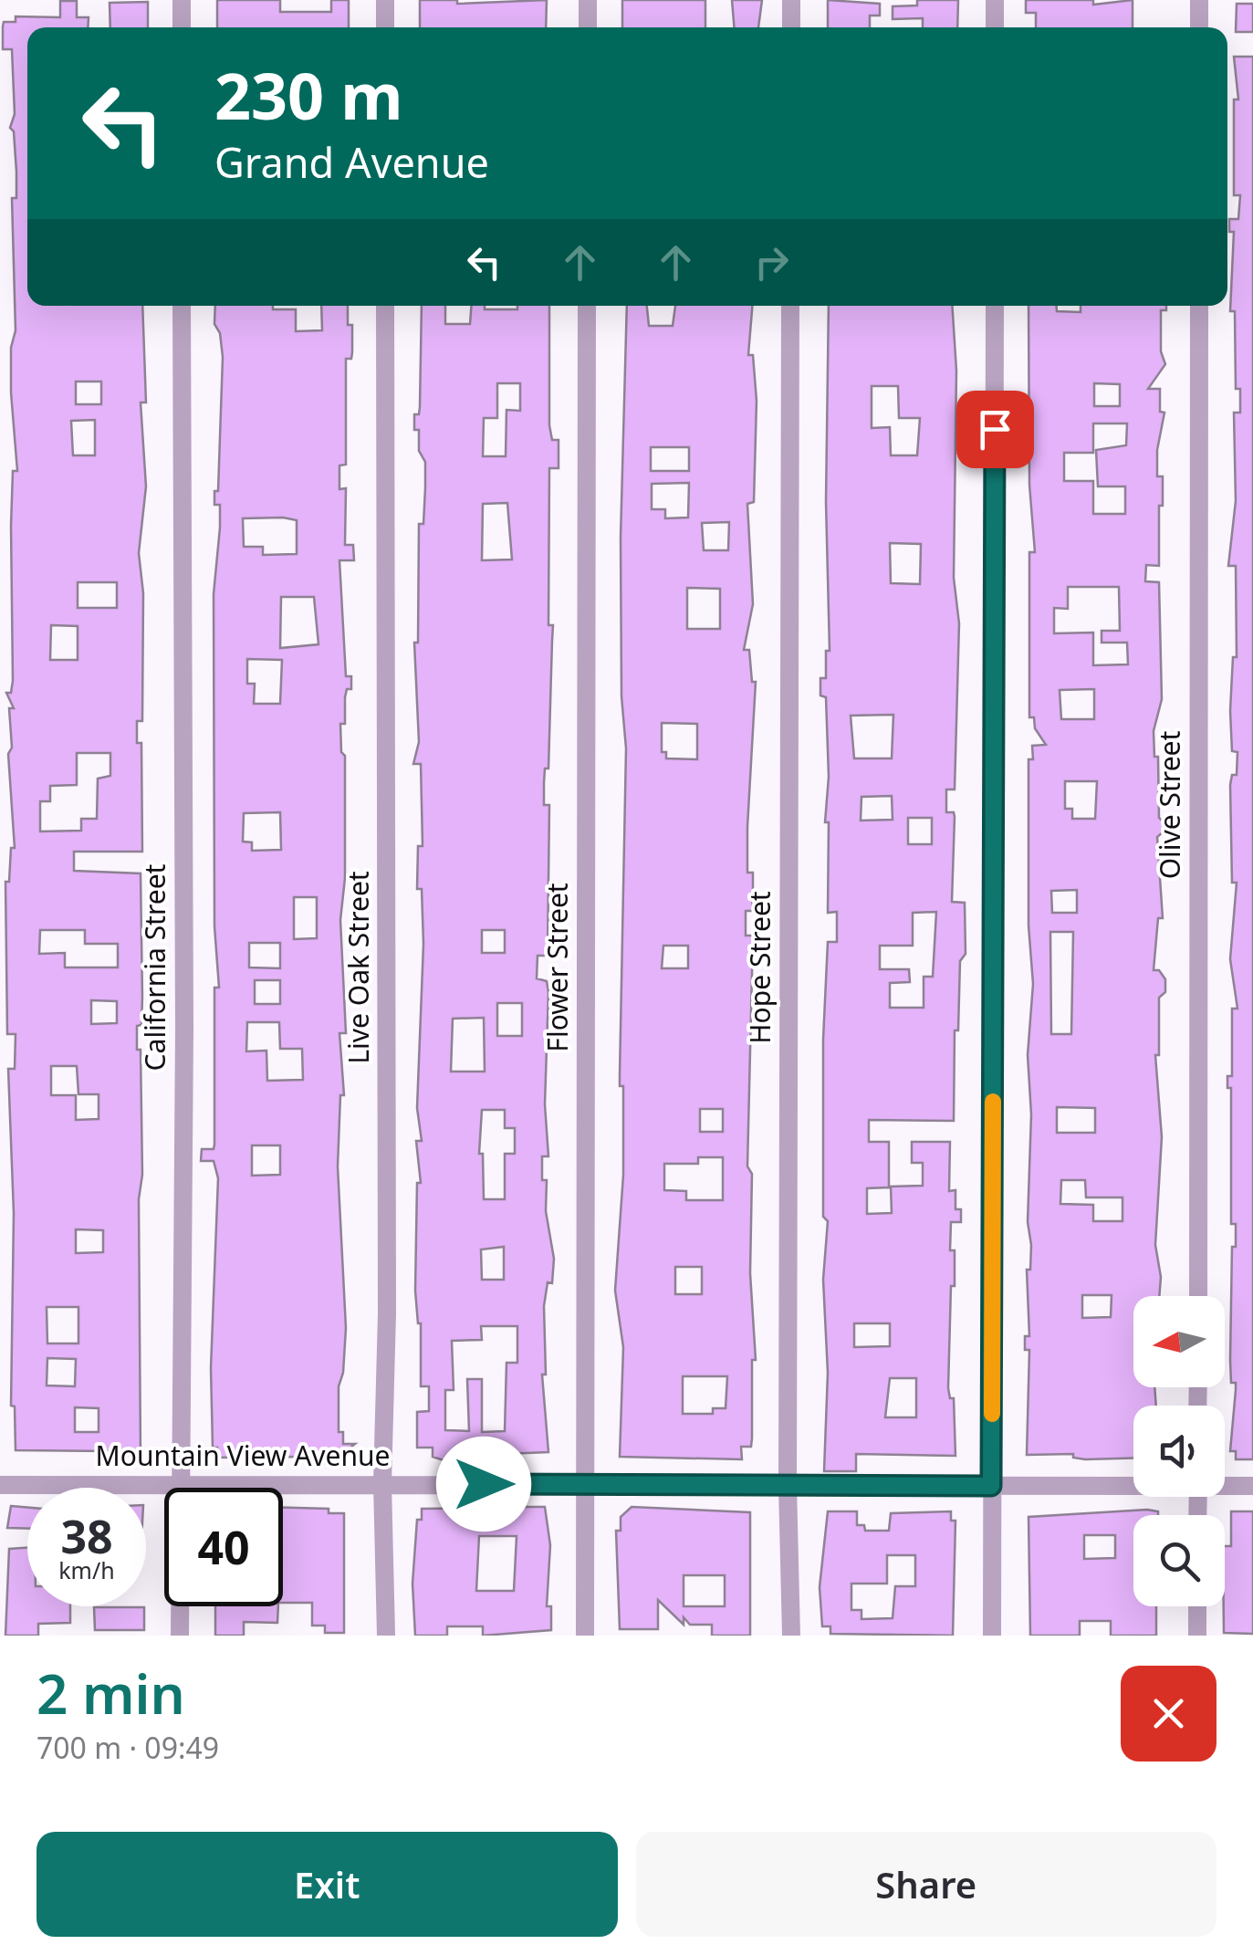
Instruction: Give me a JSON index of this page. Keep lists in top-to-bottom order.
{
  "streets": {
    "street": [
      "Olive Street",
      "California Street",
      "Live Oak Street",
      "Flower Street",
      "Hope Street",
      "Mountain View Avenue"
    ]
  },
  "crossings": [
    ["California Street", "Mountain View Avenue"],
    ["Live Oak Street", "Mountain View Avenue"],
    ["Flower Street", "Mountain View Avenue"],
    ["Hope Street", "Mountain View Avenue"]
  ],
  "north": "left",
  "page": {
    "turn": ["230 m", "Grand Avenue"],
    "speed": "38 km/h",
    "limit": "40",
    "heading": ["2 min", "700 m · 09:49"],
    "buttons": ["Exit", "Share"]
  }
}
